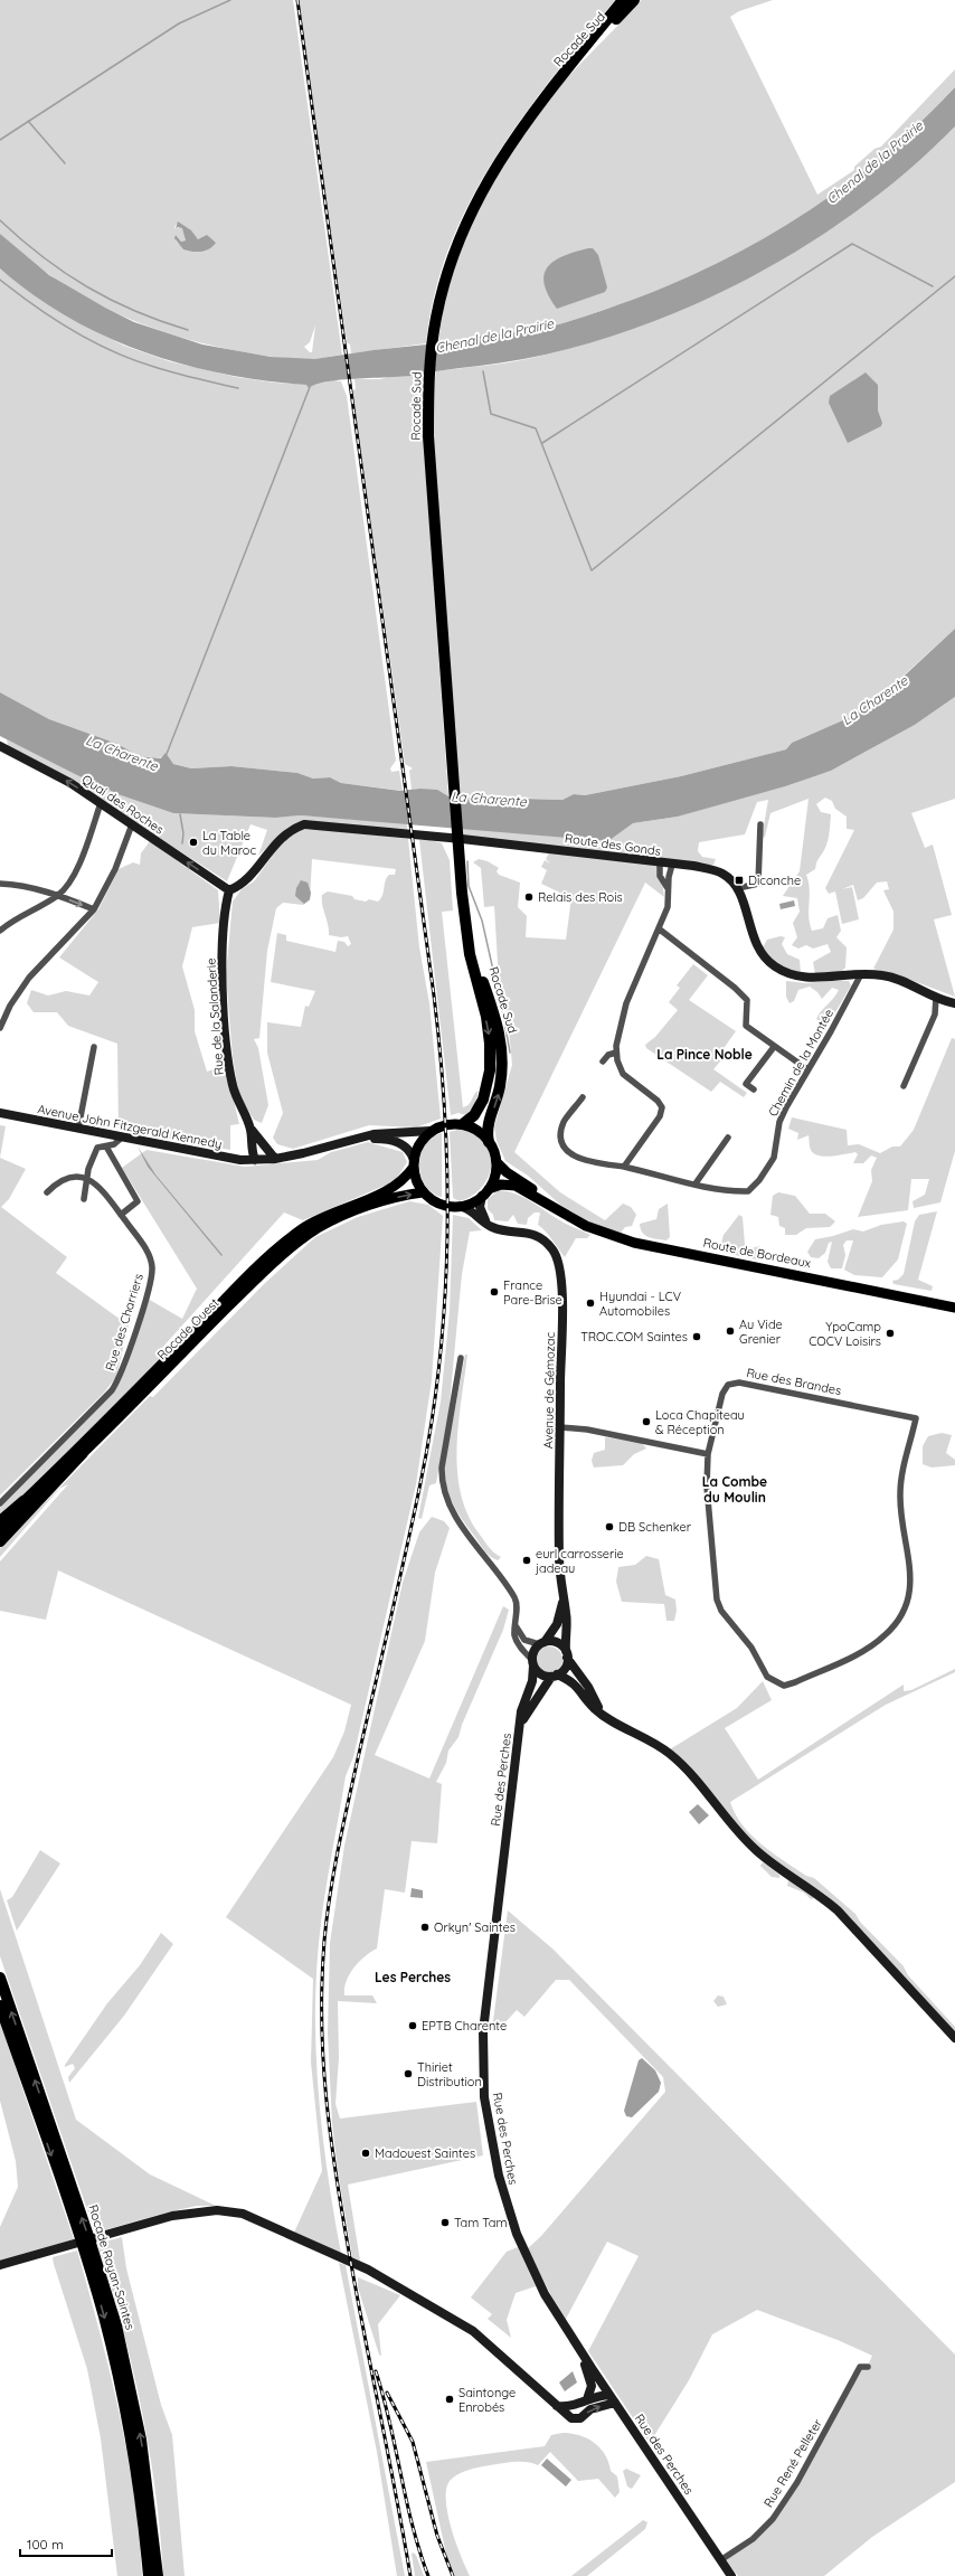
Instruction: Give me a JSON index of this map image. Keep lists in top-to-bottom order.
{
  "streets": {
    "highway": ["Rocade Sud", "Rocade Royan-Saintes"],
    "main road": ["Route de Bordeaux", "Rocade Ouest"],
    "street": [
      "Quai des Roches",
      "Route des Gonds",
      "Rue de la Salanderie",
      "Chemin de la Montée",
      "Avenue John Fitzgerald Kennedy",
      "Rue des Charriers",
      "Rue des Brandes",
      "Avenue de Gémozac",
      "Rue des Perches",
      "Rue René Pelleter"
    ]
  },
  "crossings": [
    ["Rocade Sud", "Avenue John Fitzgerald Kennedy"],
    ["Rocade Sud", "Route de Bordeaux"],
    ["Rocade Sud", "Rocade Ouest"],
    ["Quai des Roches", "Route des Gonds"],
    ["Quai des Roches", "Rue de la Salanderie"],
    ["Route des Gonds", "Rue de la Salanderie"],
    ["Rue de la Salanderie", "Avenue John Fitzgerald Kennedy"],
    ["Avenue John Fitzgerald Kennedy", "Route de Bordeaux"],
    ["Avenue John Fitzgerald Kennedy", "Rocade Ouest"],
    ["Route de Bordeaux", "Rocade Ouest"],
    ["Avenue de Gémozac", "Rue des Perches"],
    ["Rue des Perches", "Rue René Pelleter"]
  ],
  "one_way": ["Quai des Roches"],
  "districts": ["La Pince Noble", "La Combe du Moulin", "Les Perches"],
  "water": ["Chenal de la Prairie", "La Charente"],
  "places": {
    "other": [
      "La Table du Maroc",
      "Relais des Rois",
      "France Pare-Brise",
      "Hyundai - LCV Automobiles",
      "Au Vide Grenier",
      "YpoCamp COCV Loisirs",
      "TROC.COM Saintes",
      "Loca Chapiteau & Réception",
      "DB Schenker",
      "eurl carrosserie jadeau",
      "Orkyn' Saintes",
      "EPTB Charente",
      "Thiriet Distribution",
      "Madouest Saintes",
      "Tam Tam",
      "Saintonge Enrobés"
    ],
    "transit": ["Diconche"]
  },
  "scale_bar": "100 m"
}
